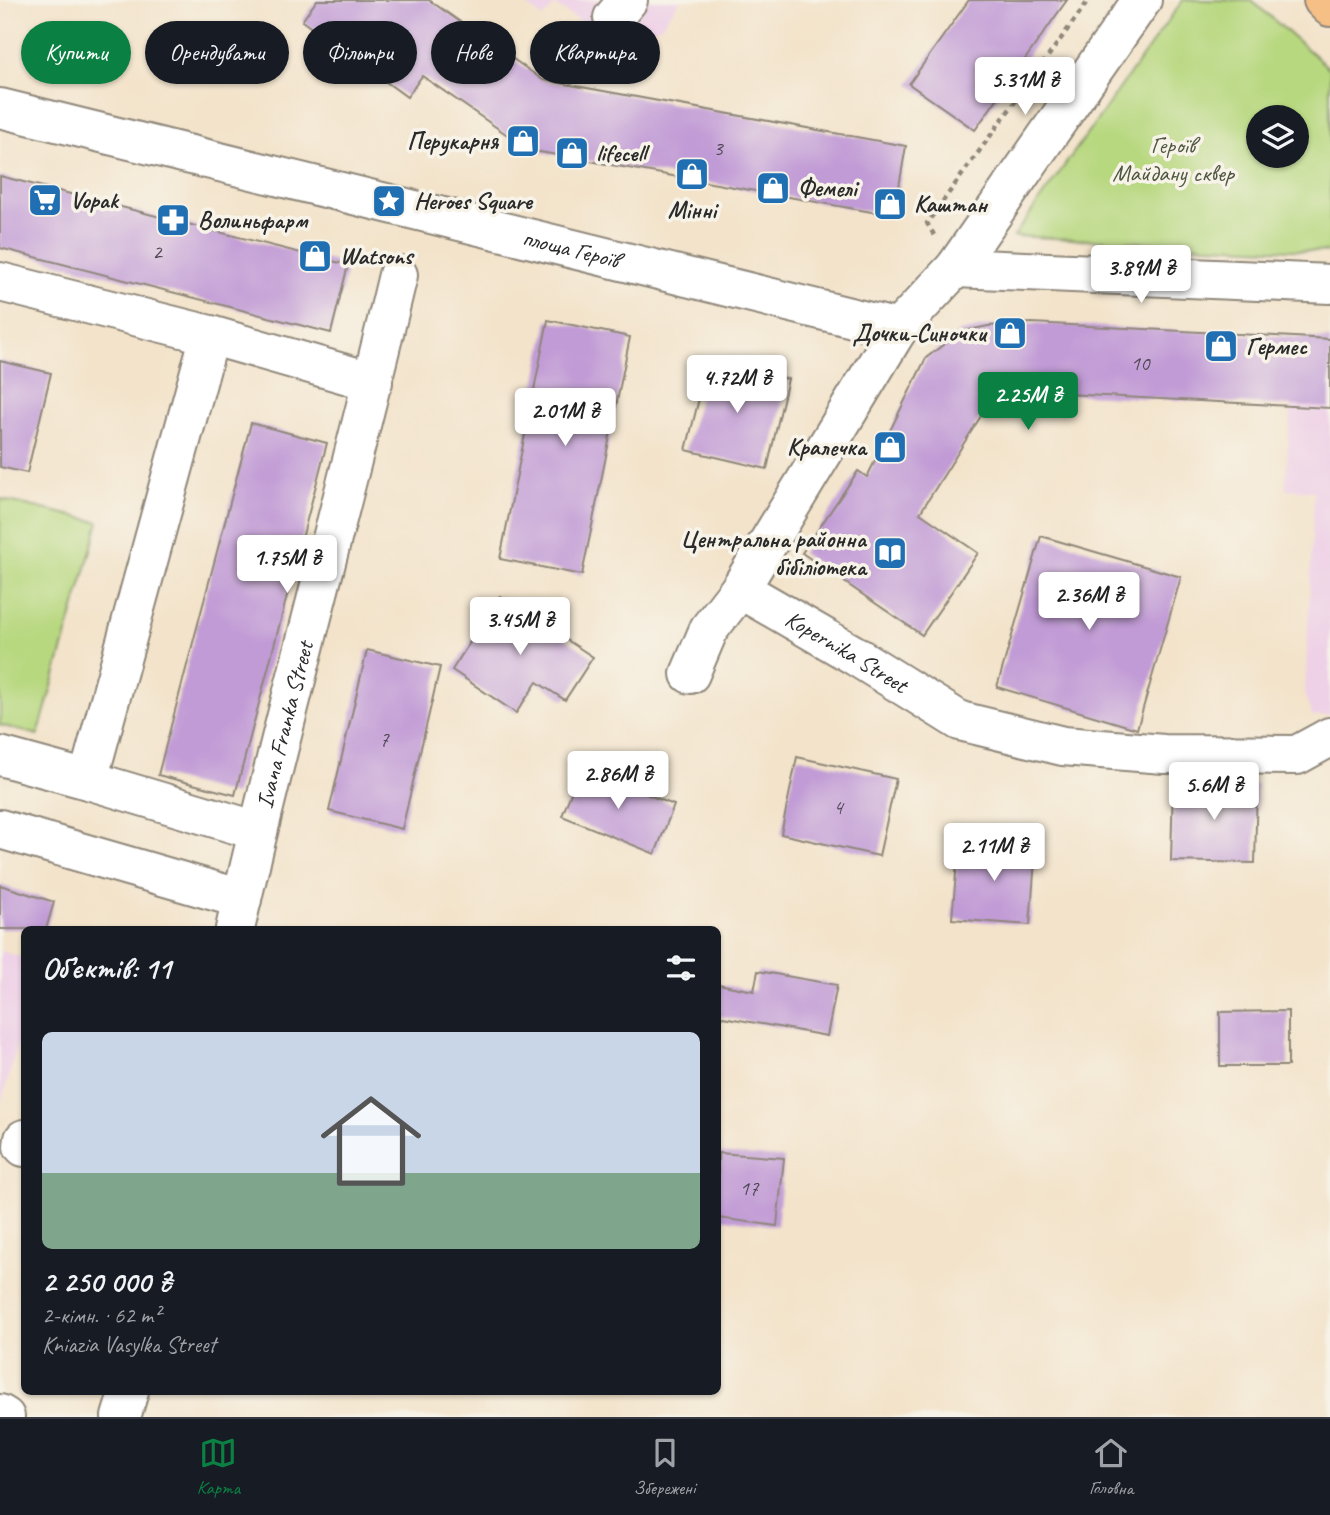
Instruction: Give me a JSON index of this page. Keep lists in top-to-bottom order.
{
  "streets": {
    "street": ["площа Героїв", "Kopernika Street", "Ivana Franka Street"]
  },
  "parks": ["Героїв Майдану сквер"],
  "places": {
    "shop": [
      "Перукарня",
      "lifecell",
      "Мінні",
      "Фемелі",
      "Каштан",
      "Watsons",
      "Дочки-Синочки",
      "Гермес",
      "Кралечка"
    ],
    "supermarket": ["Vopak"],
    "place": ["Heroes Square"],
    "pharmacy": ["Волиньфарм"],
    "library": ["Центральна районна бібіліотека"]
  },
  "house_numbers": [
    "3",
    "2",
    "10",
    "7",
    "4",
    "17"
  ],
  "page": {
    "chip": [
      "Купити",
      "Орендувати",
      "Фільтри",
      "Нове",
      "Квартира"
    ],
    "price": [
      "5.31M ₴",
      "3.89M ₴",
      "4.72M ₴",
      "2.25M ₴",
      "2.01M ₴",
      "1.75M ₴",
      "2.36M ₴",
      "3.45M ₴",
      "2.86M ₴",
      "5.6M ₴",
      "2.11M ₴"
    ],
    "heading": "Об’єктів: 11",
    "list": [
      {
        "name": "2 250 000 ₴",
        "note": "2-кімн. · 62 m² · Kniazia Vasylka Street"
      }
    ],
    "tabs": ["Карта", "Збережені", "Головна"]
  }
}
